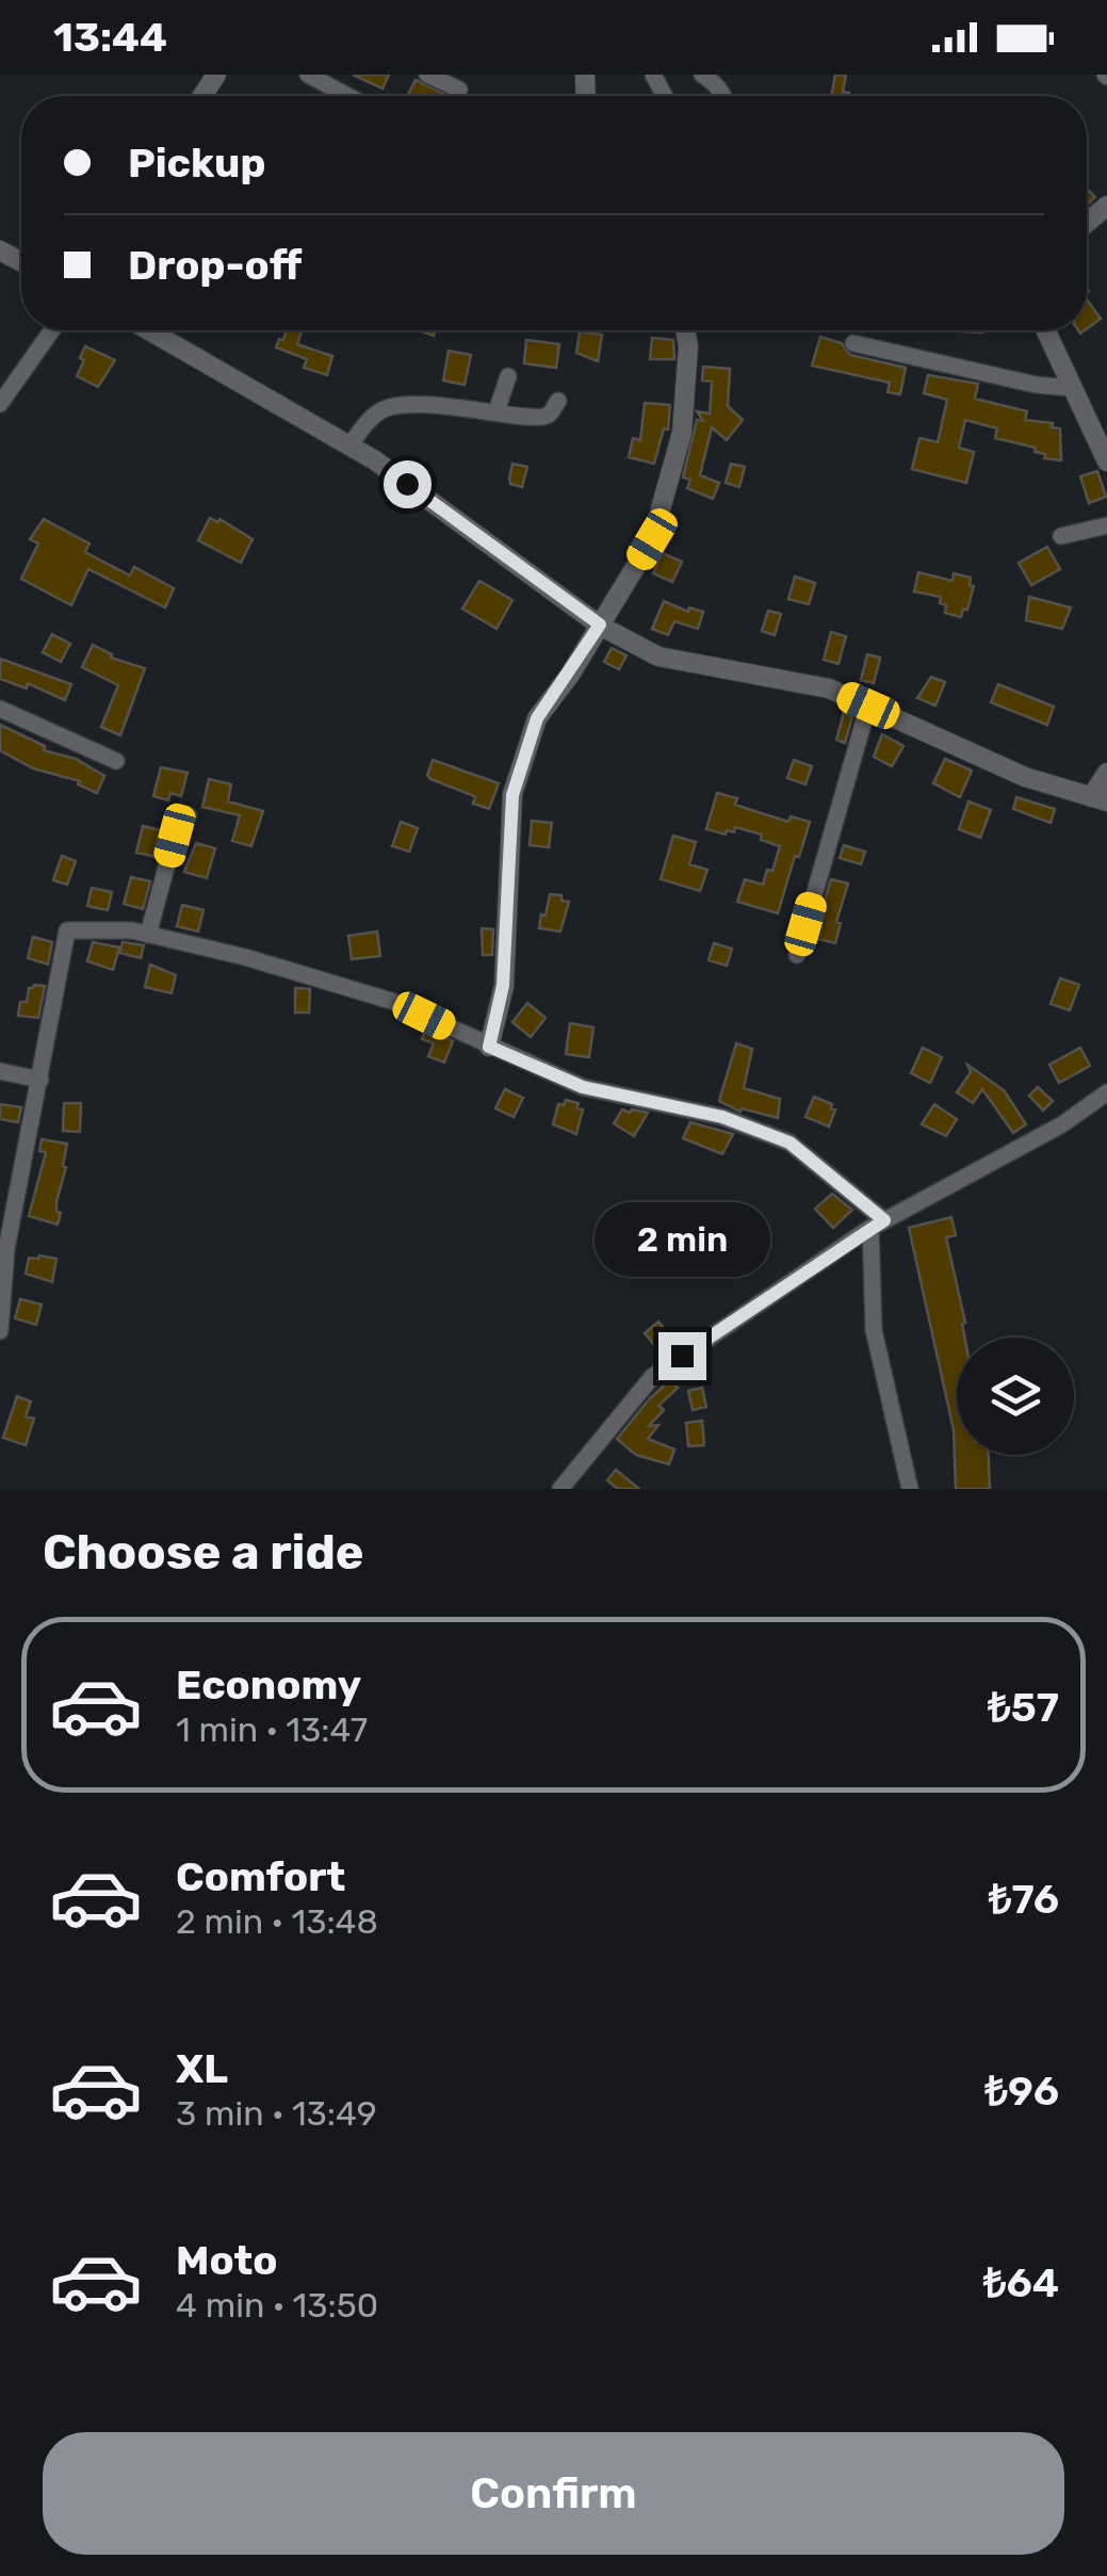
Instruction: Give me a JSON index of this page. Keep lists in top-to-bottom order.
{
  "page": {
    "status": "13:44",
    "banner": ["Pickup", "Drop-off"],
    "bubble": "2 min",
    "heading": "Choose a ride",
    "list": [
      {
        "name": "Economy",
        "note": "1 min · 13:47",
        "value": "₺57"
      },
      {
        "name": "Comfort",
        "note": "2 min · 13:48",
        "value": "₺76"
      },
      {
        "name": "XL",
        "note": "3 min · 13:49",
        "value": "₺96"
      },
      {
        "name": "Moto",
        "note": "4 min · 13:50",
        "value": "₺64"
      }
    ],
    "buttons": "Confirm"
  }
}
